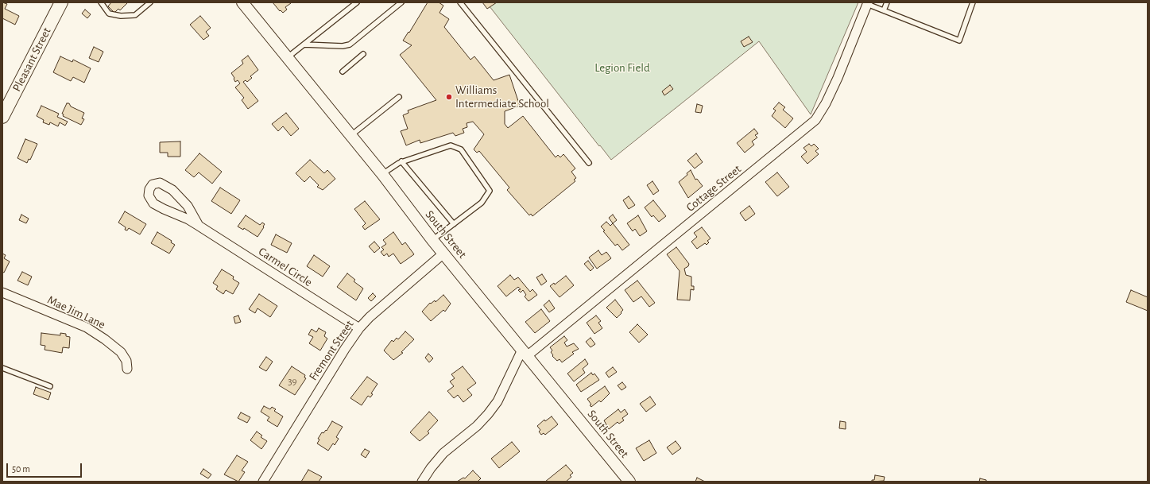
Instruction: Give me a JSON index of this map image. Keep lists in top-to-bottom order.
{
  "streets": {
    "main road": ["Pleasant Street"],
    "street": [
      "Cottage Street",
      "South Street",
      "Carmel Circle",
      "Mae Jim Lane",
      "Fremont Street"
    ]
  },
  "crossings": [
    ["Cottage Street", "South Street"],
    ["South Street", "Fremont Street"],
    ["Carmel Circle", "Fremont Street"]
  ],
  "parks": ["Legion Field"],
  "places": ["Williams Intermediate School"],
  "house_numbers": ["39"],
  "scale_bar": "50 m"
}
